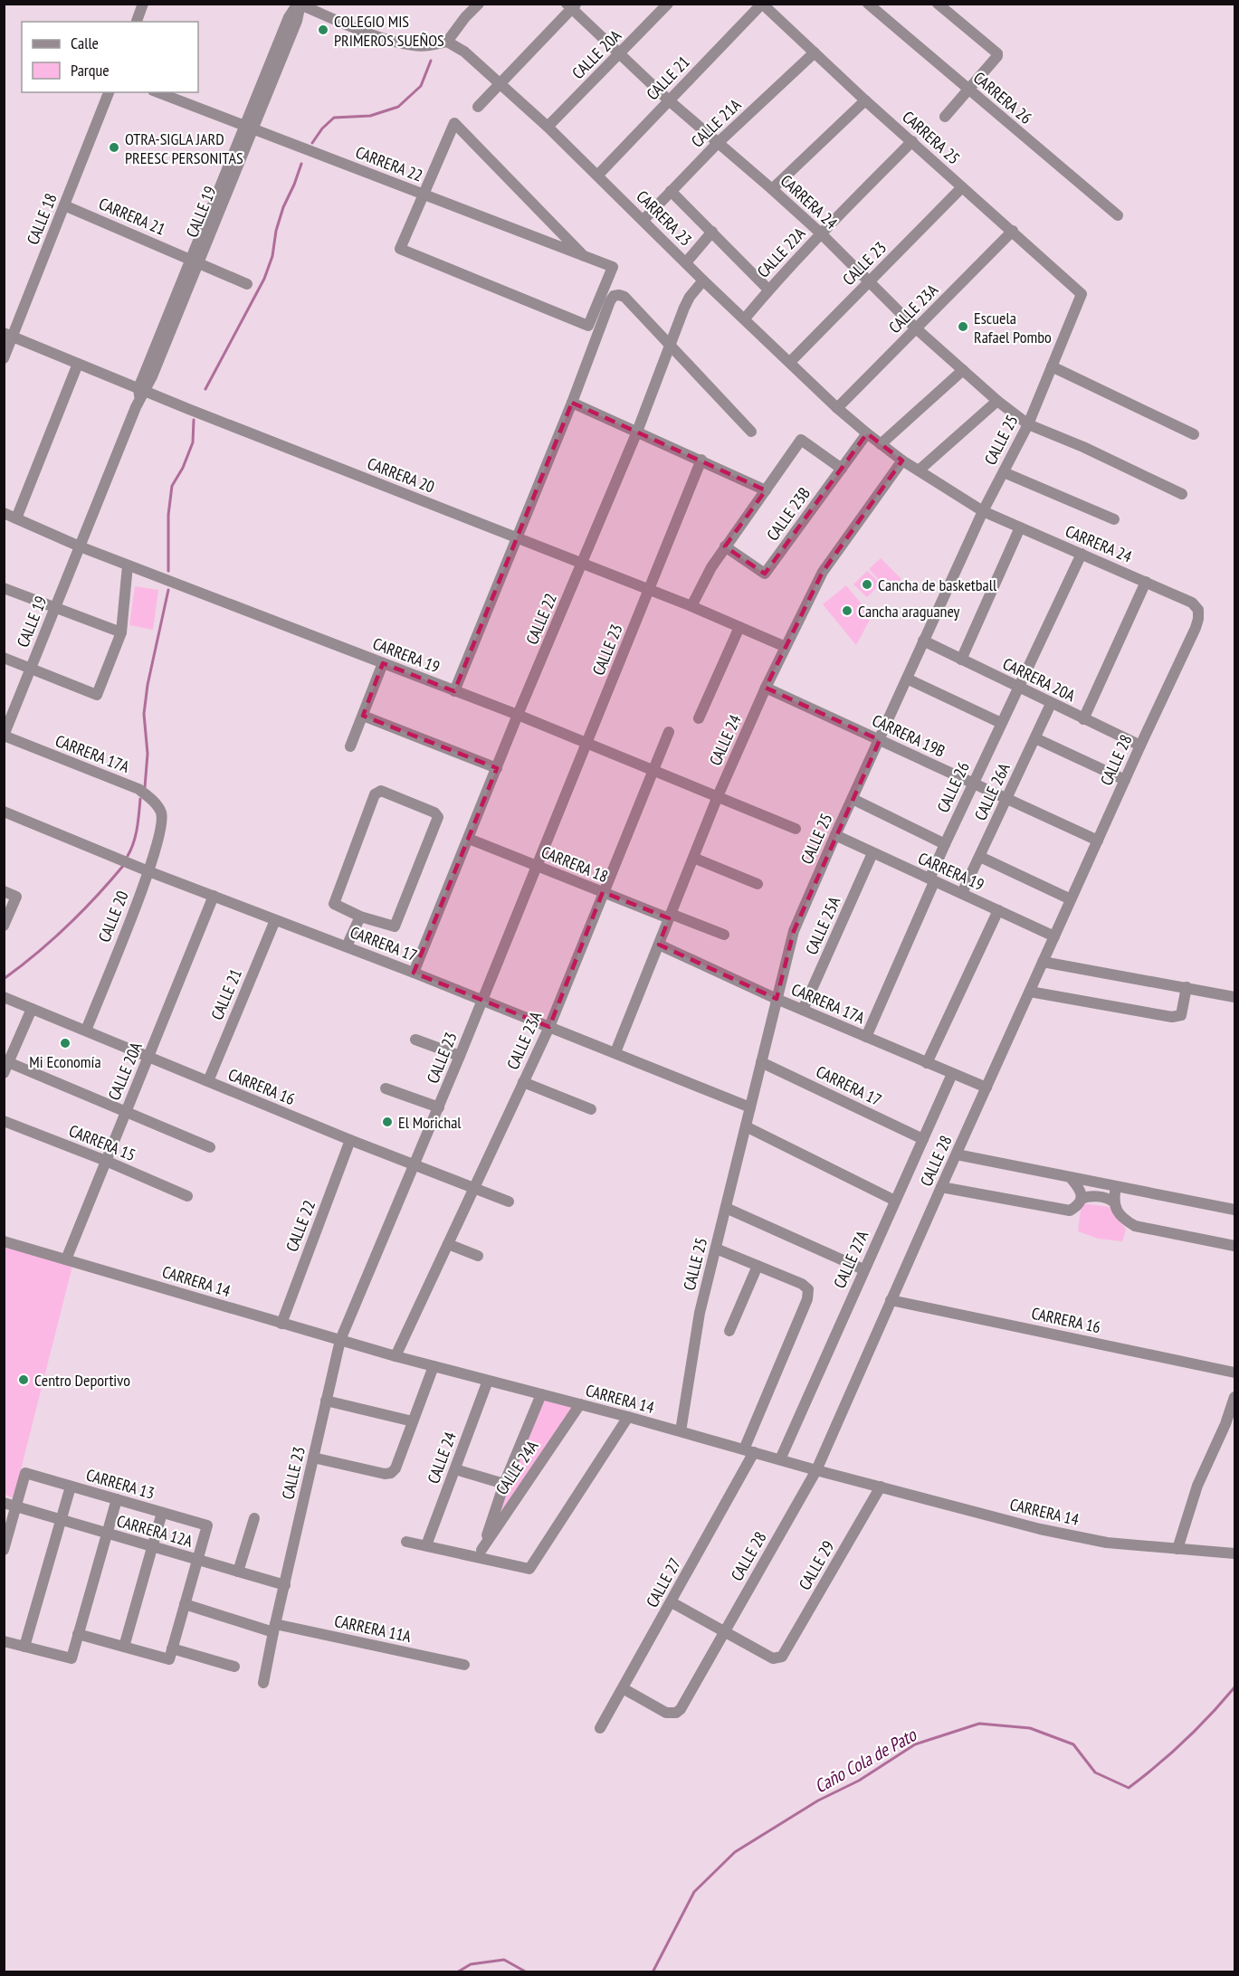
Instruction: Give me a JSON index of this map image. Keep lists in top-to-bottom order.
{
  "streets": {
    "street": [
      "CALLE 20A",
      "CALLE 21",
      "CARRERA 26",
      "CALLE 21A",
      "CARRERA 25",
      "CARRERA 22",
      "CARRERA 24",
      "CALLE 19",
      "CARRERA 21",
      "CARRERA 23",
      "CALLE 18",
      "CALLE 22A",
      "CALLE 23",
      "CALLE 23A",
      "CALLE 25",
      "CARRERA 20",
      "CALLE 23B",
      "CALLE 22",
      "CARRERA 19",
      "CARRERA 20A",
      "CARRERA 19B",
      "CALLE 24",
      "CARRERA 17A",
      "CALLE 28",
      "CALLE 26",
      "CALLE 26A",
      "CARRERA 18",
      "CALLE 20",
      "CALLE 25A",
      "CARRERA 17",
      "CARRERA 16",
      "CARRERA 15",
      "CALLE 27A",
      "CARRERA 14",
      "CALLE 24A",
      "CARRERA 13",
      "CARRERA 12A",
      "CALLE 29",
      "CALLE 27",
      "CARRERA 11A"
    ]
  },
  "crossings": [
    ["CALLE 20A", "CARRERA 24"],
    ["CALLE 20A", "CARRERA 23"],
    ["CALLE 20A", "CARRERA 17"],
    ["CALLE 20A", "CARRERA 16"],
    ["CALLE 20A", "CARRERA 15"],
    ["CALLE 20A", "CARRERA 14"],
    ["CALLE 21", "CARRERA 25"],
    ["CALLE 21", "CARRERA 24"],
    ["CALLE 21", "CARRERA 23"],
    ["CALLE 21", "CARRERA 17"],
    ["CALLE 21", "CARRERA 16"],
    ["CALLE 21A", "CARRERA 25"],
    ["CALLE 21A", "CARRERA 24"],
    ["CALLE 21A", "CARRERA 23"],
    ["CARRERA 25", "CALLE 22A"],
    ["CARRERA 25", "CALLE 23"],
    ["CARRERA 25", "CALLE 23A"],
    ["CARRERA 25", "CALLE 25"],
    ["CARRERA 22", "CALLE 19"],
    ["CARRERA 24", "CARRERA 23"],
    ["CARRERA 24", "CALLE 22A"],
    ["CARRERA 24", "CALLE 23"],
    ["CARRERA 24", "CALLE 23A"],
    ["CARRERA 24", "CALLE 25"],
    ["CARRERA 24", "CALLE 28"],
    ["CARRERA 24", "CALLE 26"],
    ["CALLE 19", "CARRERA 21"],
    ["CALLE 19", "CARRERA 20"],
    ["CALLE 19", "CARRERA 19"],
    ["CALLE 19", "CARRERA 17A"],
    ["CARRERA 21", "CALLE 18"],
    ["CARRERA 23", "CALLE 22A"],
    ["CARRERA 23", "CALLE 23"],
    ["CARRERA 23", "CALLE 23A"],
    ["CARRERA 23", "CALLE 25"],
    ["CARRERA 23", "CALLE 23B"],
    ["CARRERA 23", "CALLE 22"],
    ["CARRERA 23", "CALLE 24"],
    ["CALLE 18", "CARRERA 20"],
    ["CALLE 23", "CARRERA 20"],
    ["CALLE 23", "CARRERA 19"],
    ["CALLE 23", "CARRERA 18"],
    ["CALLE 23", "CARRERA 17"],
    ["CALLE 23", "CARRERA 16"],
    ["CALLE 23", "CARRERA 14"],
    ["CALLE 23", "CARRERA 12A"],
    ["CALLE 23", "CARRERA 11A"],
    ["CALLE 23A", "CARRERA 19"],
    ["CALLE 23A", "CARRERA 18"],
    ["CALLE 23A", "CARRERA 17"],
    ["CALLE 23A", "CARRERA 16"],
    ["CALLE 23A", "CARRERA 14"],
    ["CALLE 25", "CARRERA 19"],
    ["CALLE 25", "CARRERA 20A"],
    ["CALLE 25", "CARRERA 19B"],
    ["CALLE 25", "CARRERA 17A"],
    ["CALLE 25", "CARRERA 17"],
    ["CALLE 25", "CARRERA 14"],
    ["CARRERA 20", "CALLE 22"],
    ["CARRERA 20", "CALLE 24"],
    ["CALLE 22", "CARRERA 19"],
    ["CALLE 22", "CARRERA 18"],
    ["CALLE 22", "CARRERA 17"],
    ["CALLE 22", "CARRERA 16"],
    ["CALLE 22", "CARRERA 14"],
    ["CARRERA 19", "CALLE 24"],
    ["CARRERA 19", "CALLE 28"],
    ["CARRERA 19", "CALLE 26"],
    ["CARRERA 19", "CALLE 26A"],
    ["CARRERA 19", "CALLE 25A"],
    ["CARRERA 20A", "CALLE 28"],
    ["CARRERA 20A", "CALLE 26"],
    ["CARRERA 20A", "CALLE 26A"],
    ["CARRERA 19B", "CALLE 24"],
    ["CARRERA 19B", "CALLE 28"],
    ["CARRERA 19B", "CALLE 26"],
    ["CARRERA 19B", "CALLE 26A"],
    ["CALLE 24", "CARRERA 17A"],
    ["CALLE 24", "CARRERA 18"],
    ["CALLE 24", "CARRERA 17"],
    ["CALLE 24", "CARRERA 14"],
    ["CARRERA 17A", "CALLE 28"],
    ["CARRERA 17A", "CALLE 26"],
    ["CARRERA 17A", "CALLE 20"],
    ["CARRERA 17A", "CALLE 25A"],
    ["CARRERA 17A", "CALLE 27A"],
    ["CALLE 28", "CARRERA 16"],
    ["CALLE 28", "CARRERA 14"],
    ["CALLE 28", "CALLE 29"],
    ["CALLE 28", "CALLE 27"],
    ["CALLE 20", "CARRERA 17"],
    ["CALLE 20", "CARRERA 16"],
    ["CARRERA 17", "CALLE 27A"],
    ["CALLE 27A", "CARRERA 14"],
    ["CARRERA 14", "CALLE 24A"],
    ["CARRERA 14", "CALLE 29"],
    ["CARRERA 14", "CALLE 27"],
    ["CARRERA 13", "CARRERA 12A"]
  ],
  "water": ["Caño Cola de Pato"],
  "places": [
    "COLEGIO MIS PRIMEROS SUEÑOS",
    "OTRA-SIGLA JARD PREESC PERSONITAS",
    "Escuela Rafael Pombo",
    "Cancha de basketball",
    "Cancha araguaney",
    "Mi Economía",
    "El Morichal",
    "Centro Deportivo"
  ],
  "legend": ["Calle", "Parque"]
}
